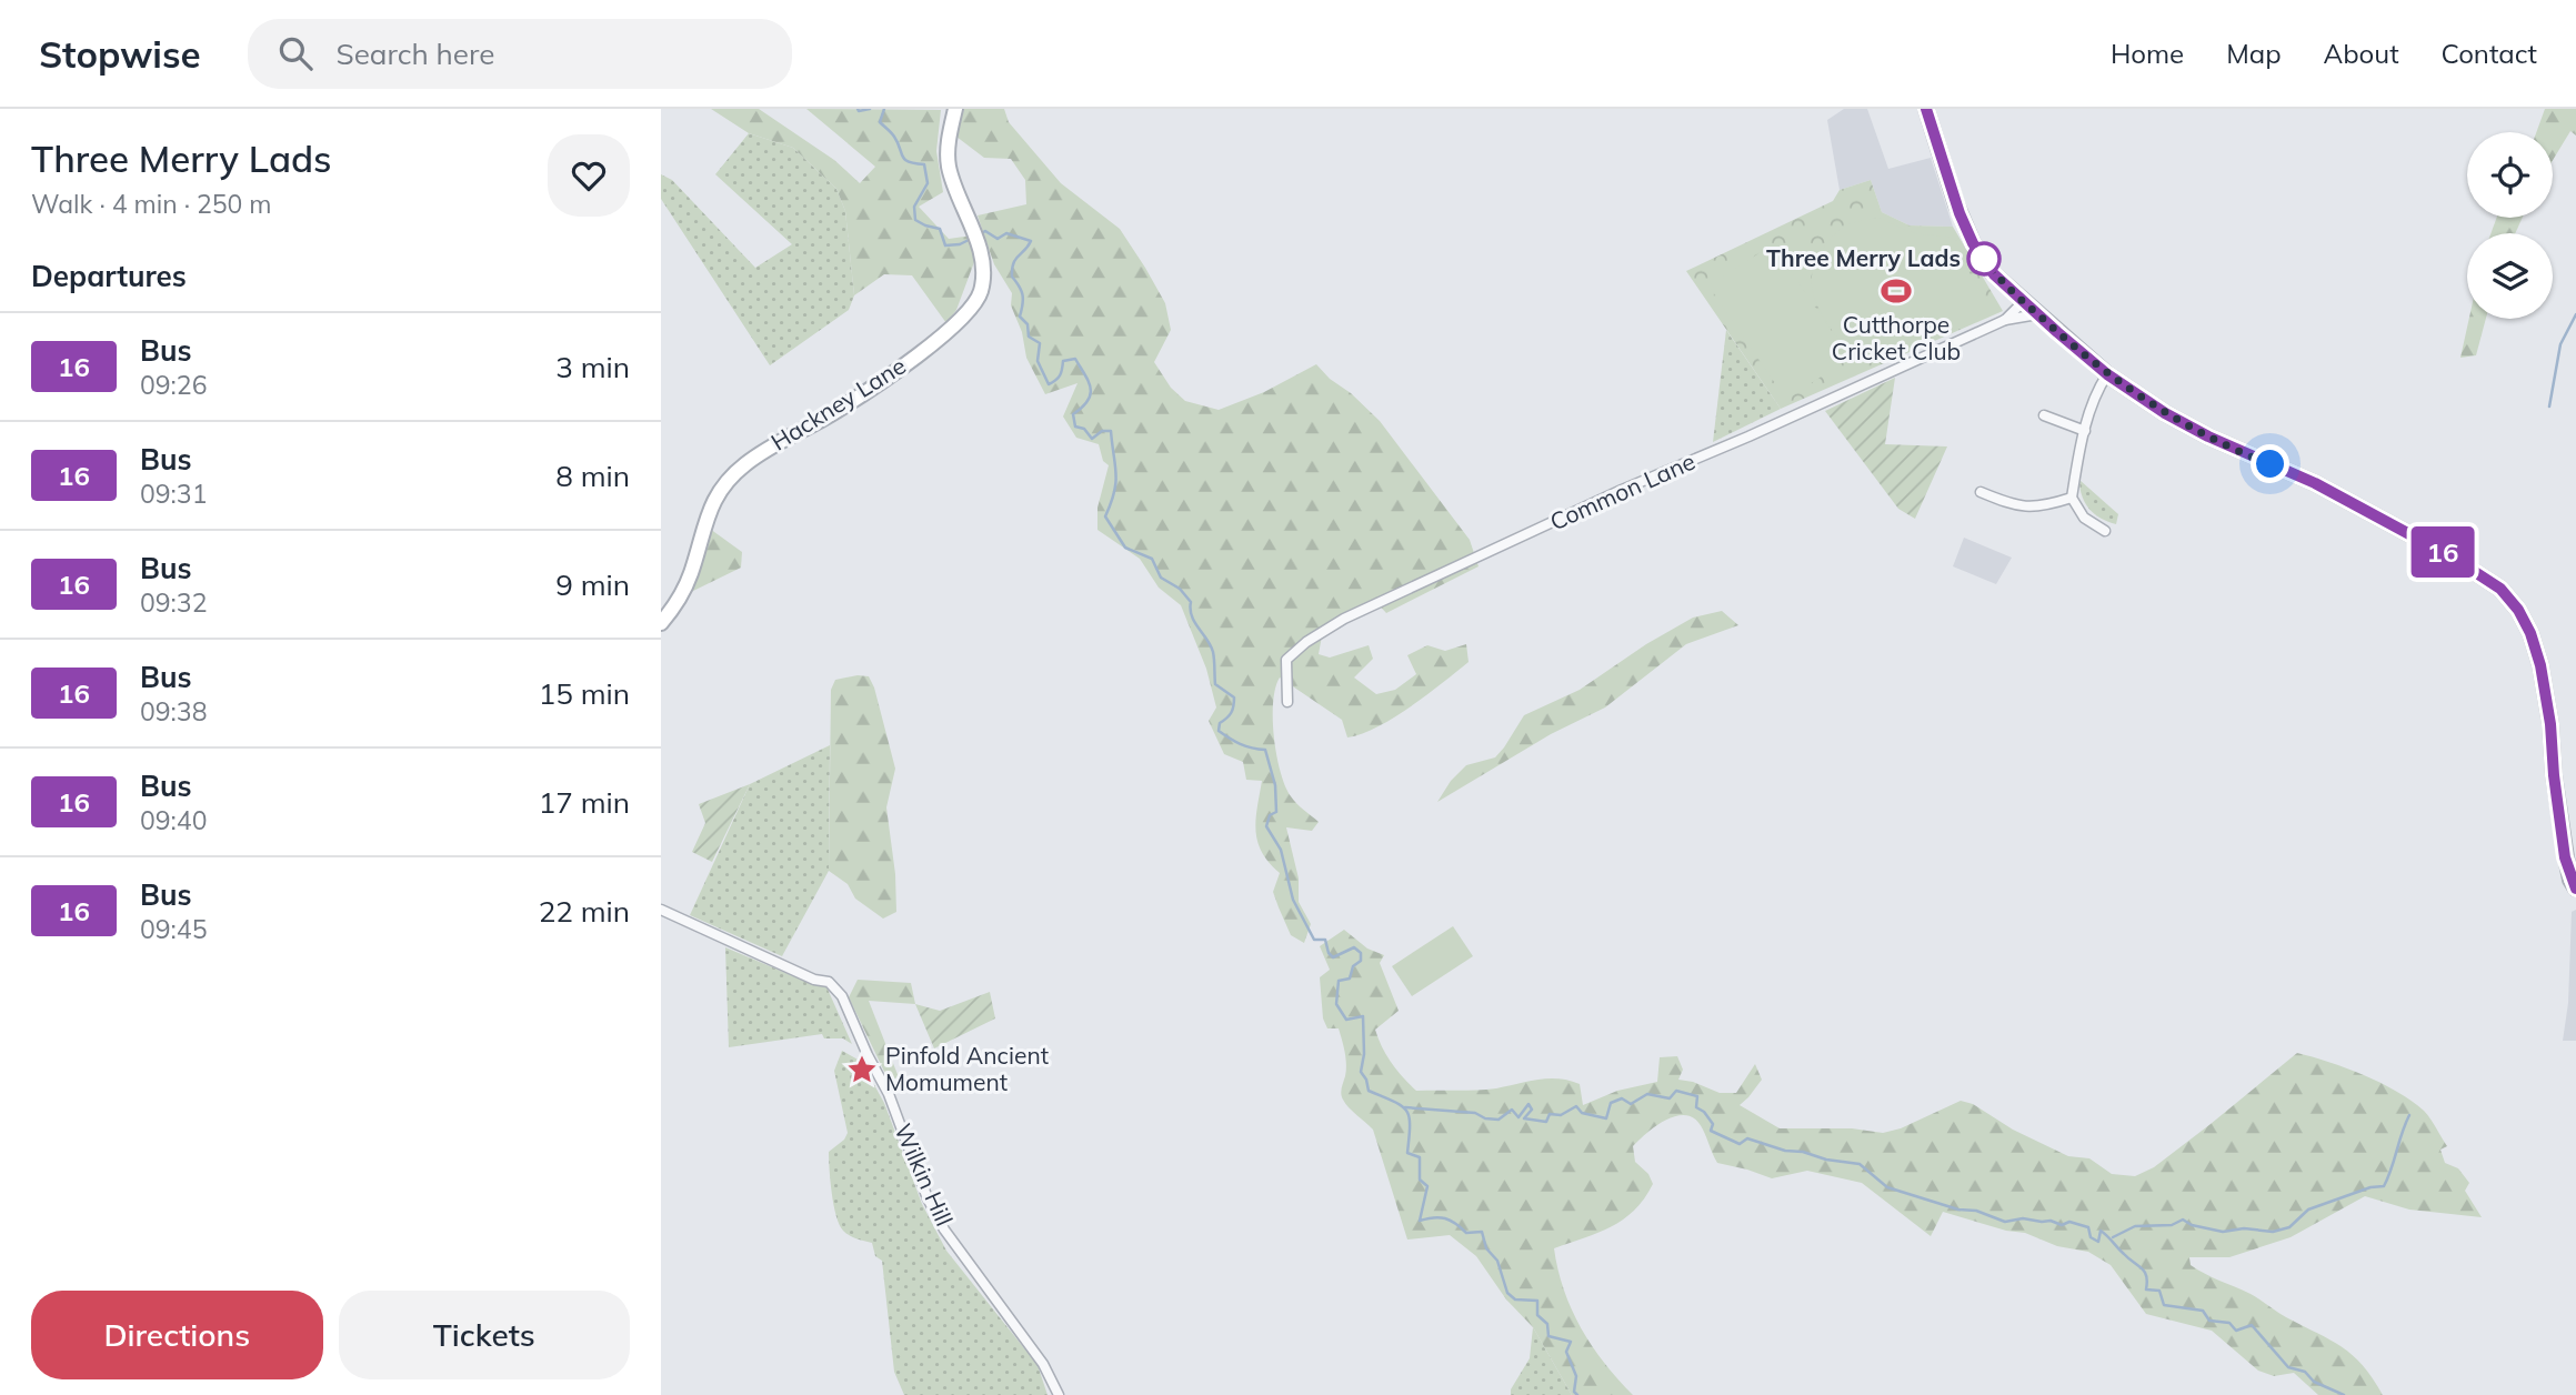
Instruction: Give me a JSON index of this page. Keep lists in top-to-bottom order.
{
  "streets": {
    "main road": ["Hackney Lane"],
    "street": ["Common Lane", "Wilkin Hill"]
  },
  "places": {
    "other": ["Three Merry Lads"],
    "sports": ["Cutthorpe Cricket Club"],
    "place": ["Pinfold Ancient Momument"]
  },
  "lines": ["bus line 16"],
  "page": {
    "header": "Stopwise",
    "search": "Search here",
    "nav": [
      "Home",
      "Map",
      "About",
      "Contact"
    ],
    "heading": [
      ["Three Merry Lads", "Walk · 4 min · 250 m"],
      "Departures"
    ],
    "on_map": "16",
    "list": [
      {
        "mark": "16",
        "name": "Bus",
        "note": "09:26",
        "value": "3 min"
      },
      {
        "mark": "16",
        "name": "Bus",
        "note": "09:31",
        "value": "8 min"
      },
      {
        "mark": "16",
        "name": "Bus",
        "note": "09:32",
        "value": "9 min"
      },
      {
        "mark": "16",
        "name": "Bus",
        "note": "09:38",
        "value": "15 min"
      },
      {
        "mark": "16",
        "name": "Bus",
        "note": "09:40",
        "value": "17 min"
      },
      {
        "mark": "16",
        "name": "Bus",
        "note": "09:45",
        "value": "22 min"
      }
    ],
    "buttons": ["Directions", "Tickets"]
  }
}
